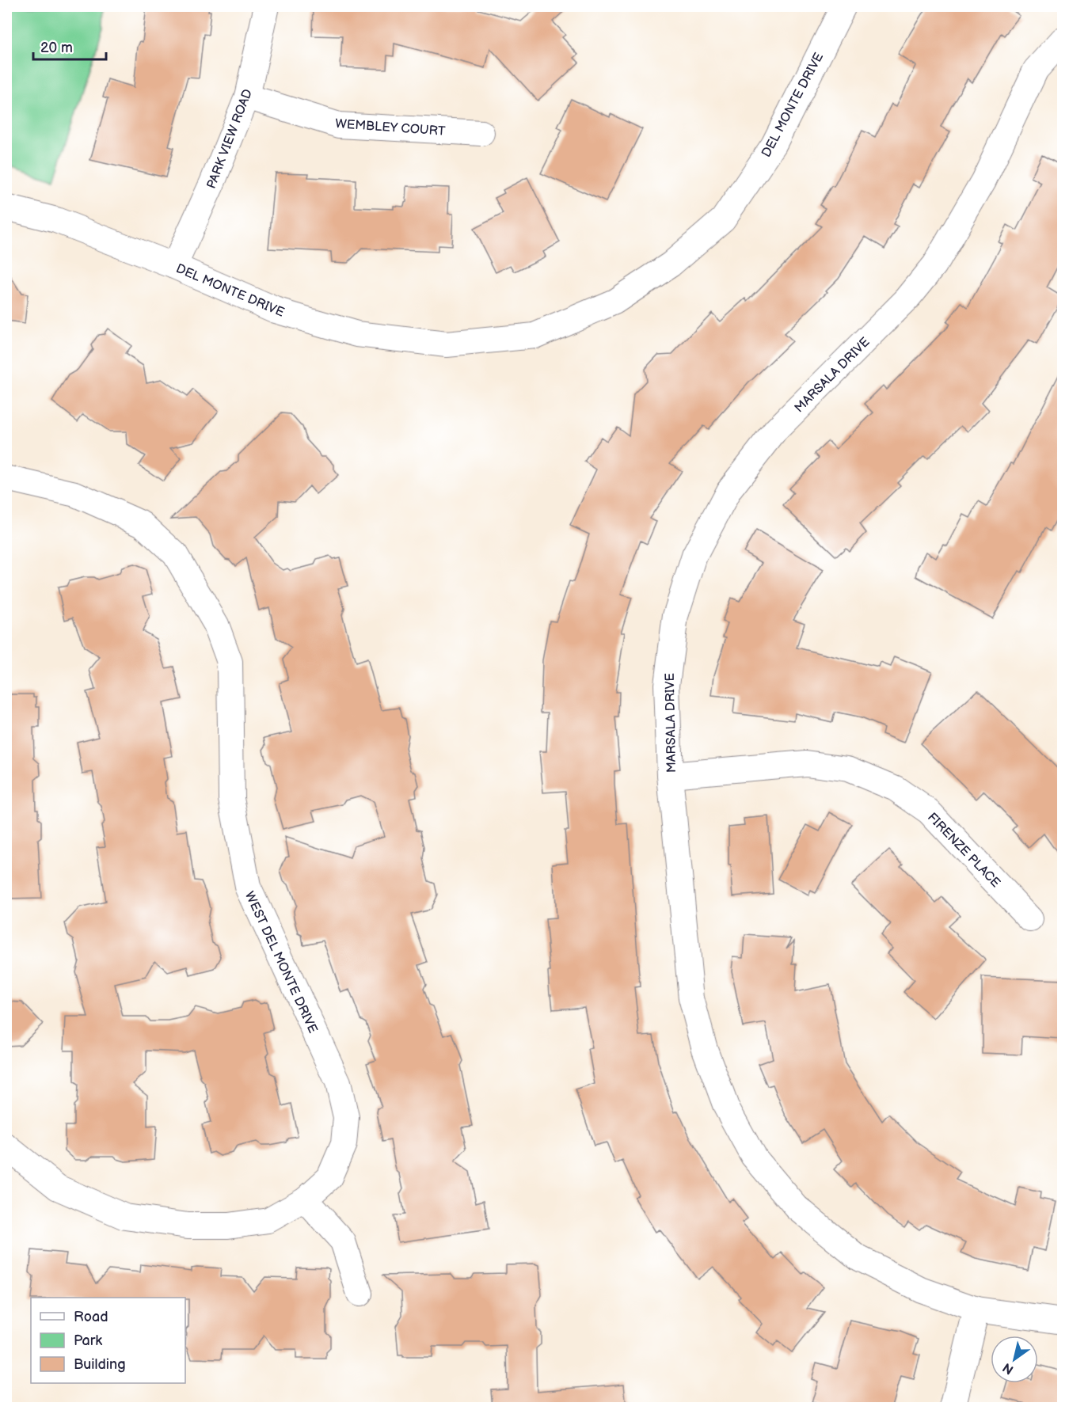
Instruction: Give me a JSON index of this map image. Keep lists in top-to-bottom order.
{
  "streets": {
    "street": [
      "DEL MONTE DRIVE",
      "WEMBLEY COURT",
      "PARK VIEW ROAD",
      "MARSALA DRIVE",
      "FIRENZE PLACE",
      "WEST DEL MONTE DRIVE"
    ]
  },
  "crossings": [
    ["DEL MONTE DRIVE", "PARK VIEW ROAD"],
    ["WEMBLEY COURT", "PARK VIEW ROAD"],
    ["MARSALA DRIVE", "FIRENZE PLACE"]
  ],
  "legend": ["Road", "Park", "Building"],
  "scale_bar": "20 m",
  "north": "bottom left"
}
